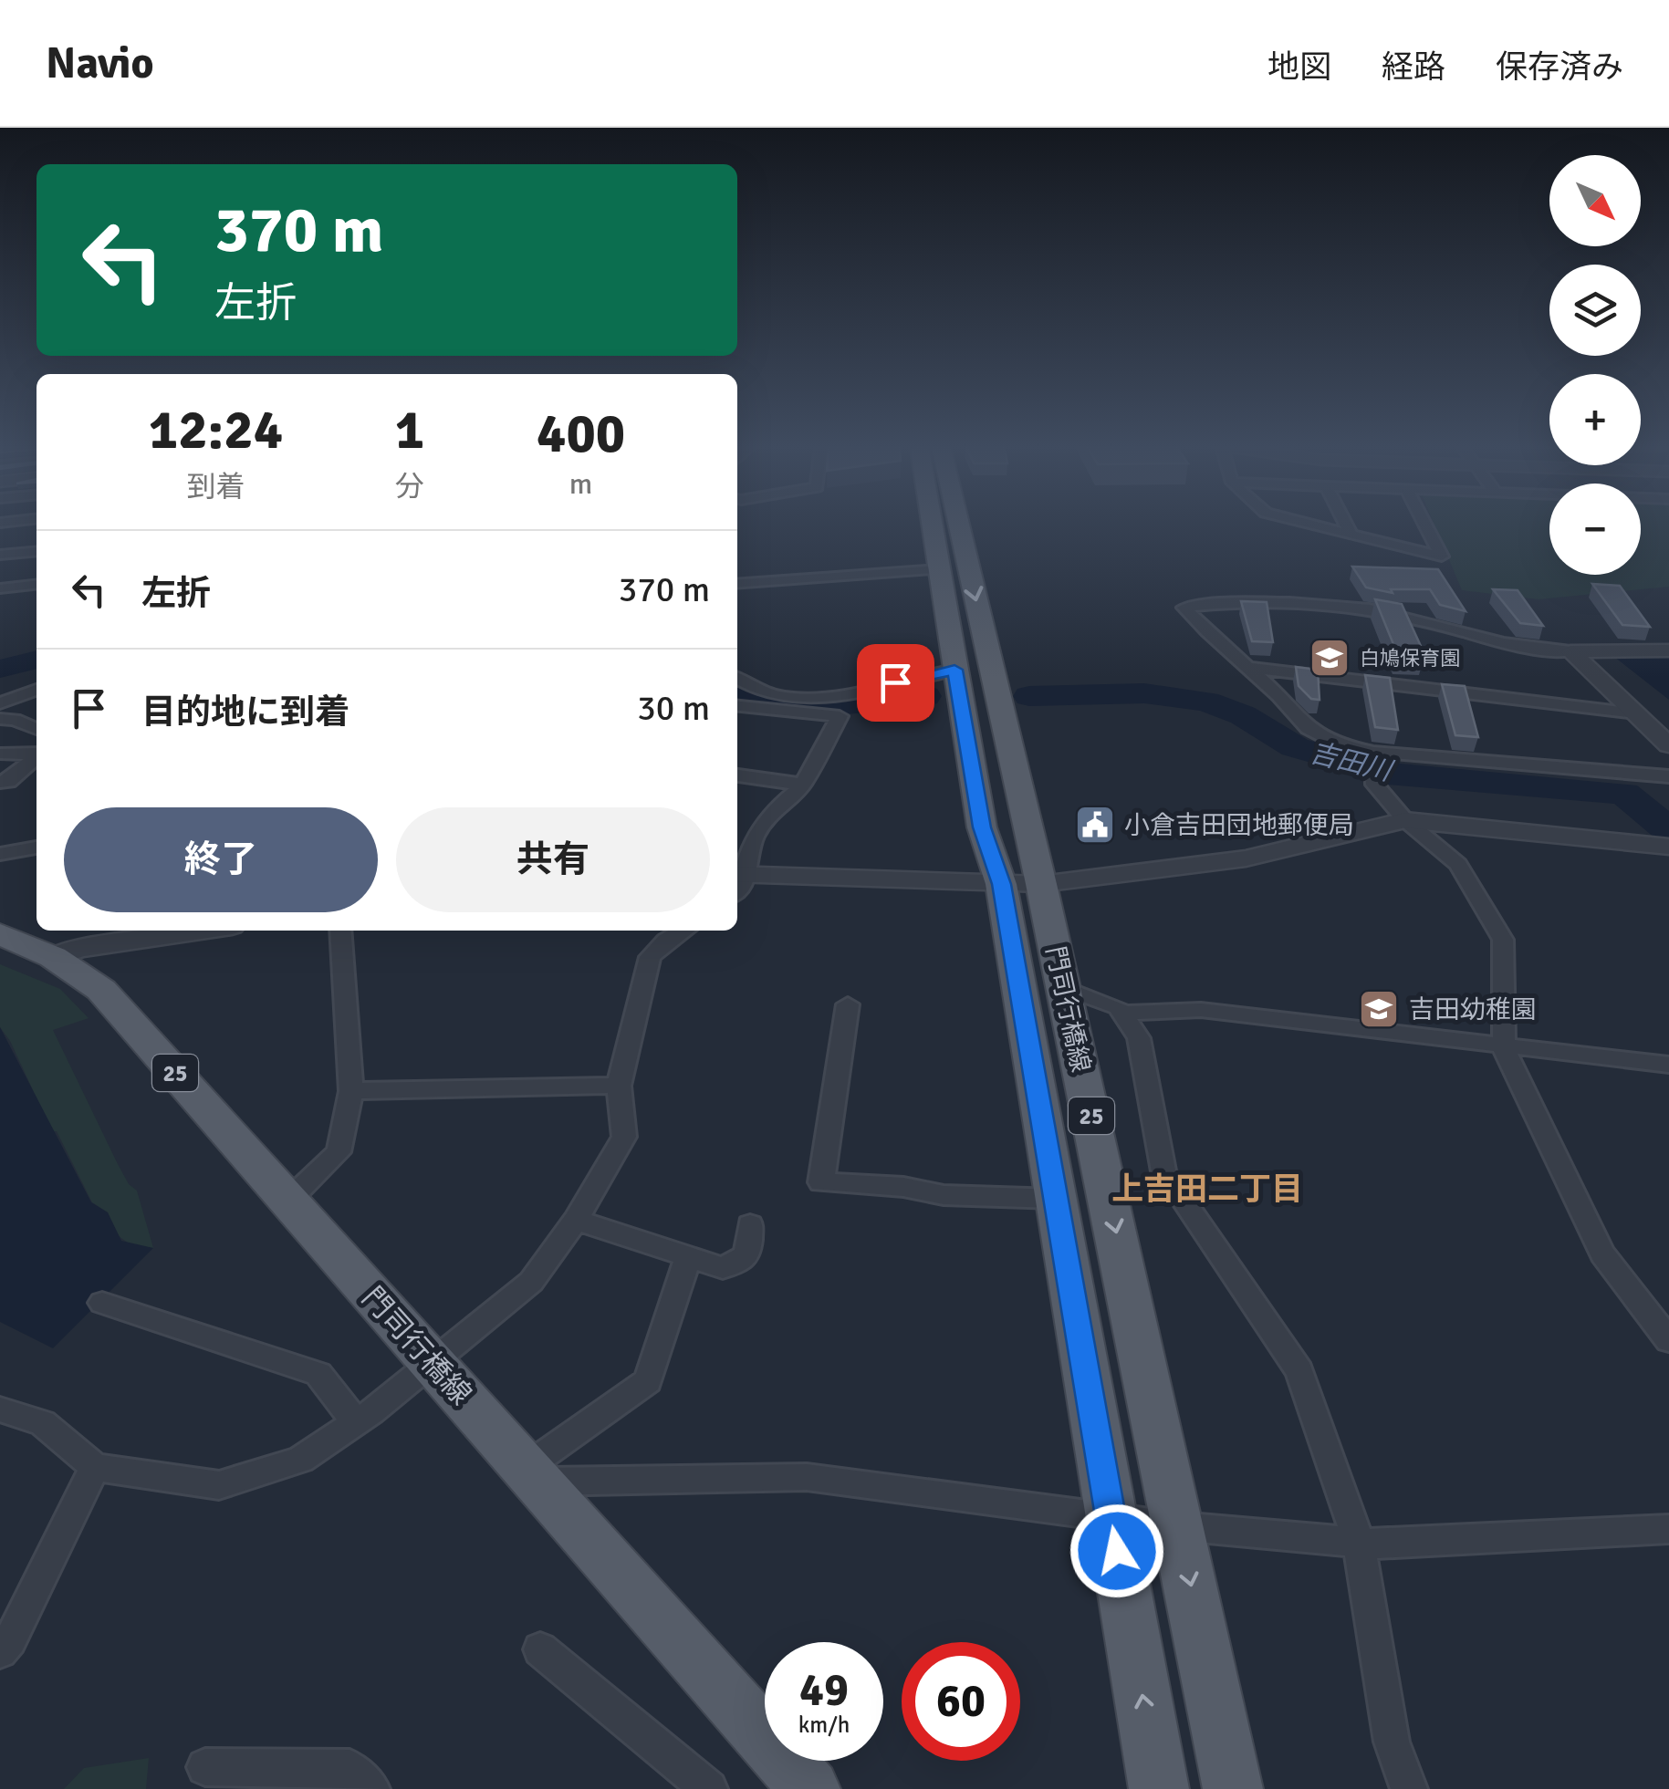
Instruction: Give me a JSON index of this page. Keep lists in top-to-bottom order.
{
  "streets": {
    "main road": ["門司行橋線", "25"]
  },
  "districts": ["上吉田二丁目"],
  "water": ["吉田川"],
  "places": {
    "school or university": ["白鳩保育園", "吉田幼稚園"],
    "public building": ["小倉吉田団地郵便局"]
  },
  "north": "bottom right",
  "page": {
    "header": "Navio",
    "nav": ["地図", "経路", "保存済み"],
    "map_buttons": ["+", "−"],
    "turn": ["370 m", "左折"],
    "eta": [
      "12:24",
      "到着",
      "1",
      "分",
      "400",
      "m"
    ],
    "list": [
      {
        "name": "左折",
        "value": "370 m"
      },
      {
        "name": "目的地に到着",
        "value": "30 m"
      }
    ],
    "buttons": ["終了", "共有"],
    "speed": "49 km/h",
    "limit": "60"
  }
}
